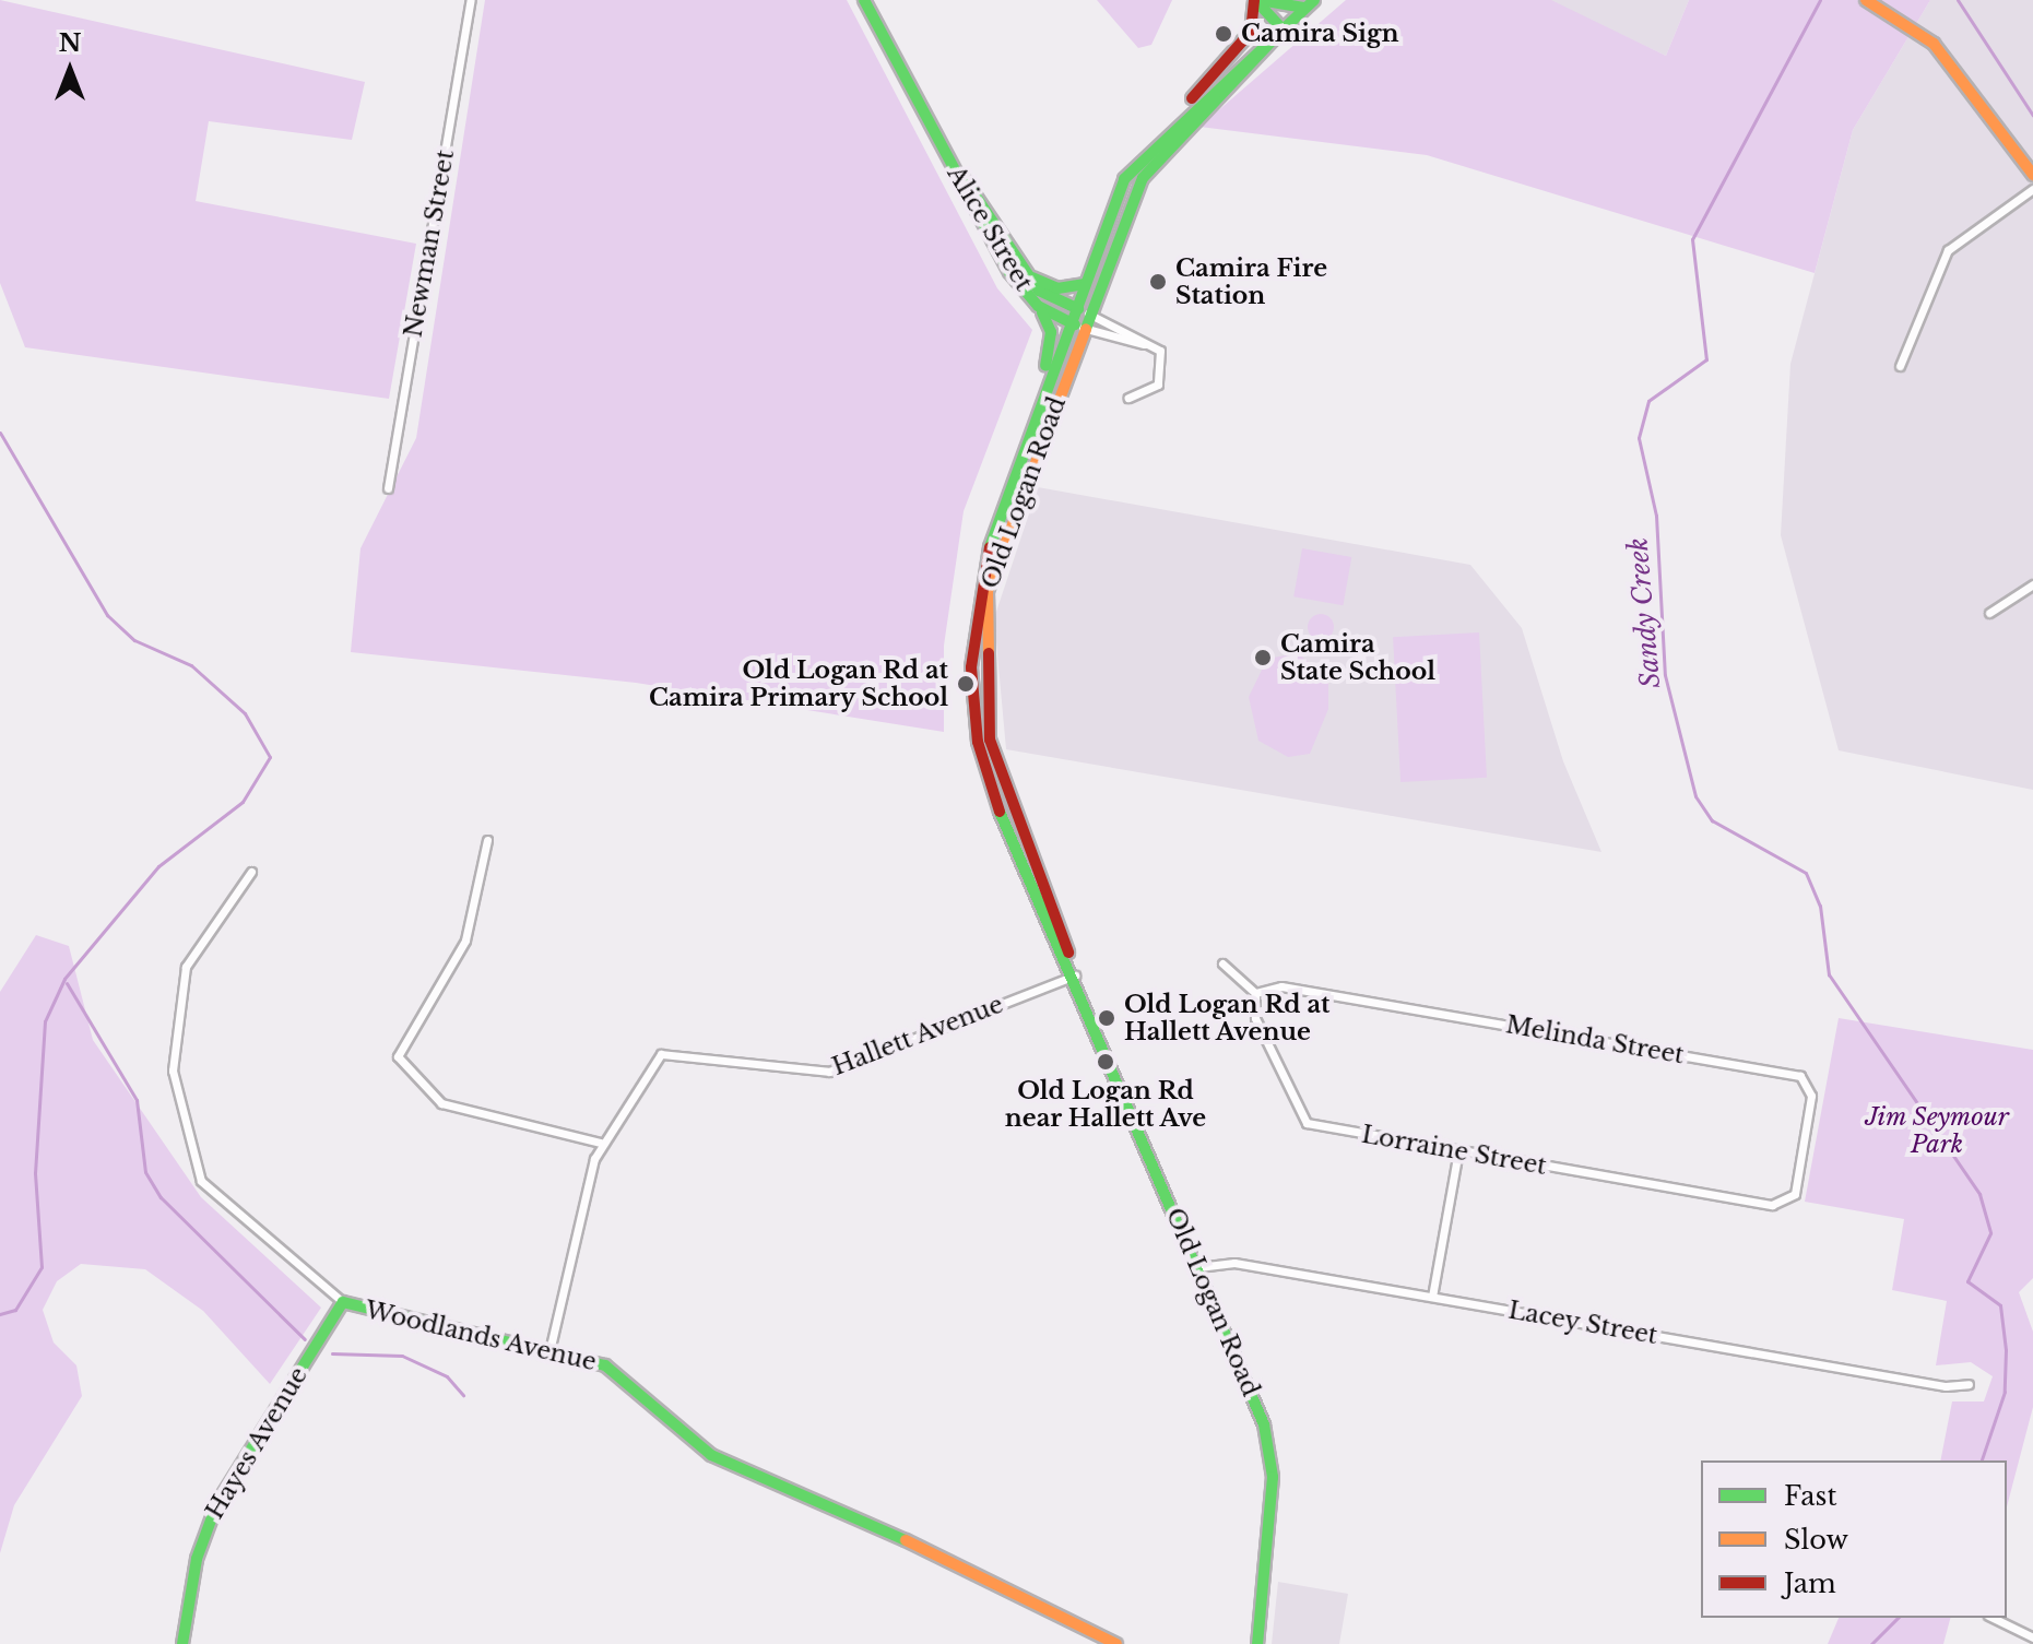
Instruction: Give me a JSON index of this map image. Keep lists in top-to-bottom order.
{
  "streets": {
    "main road": [
      "Alice Street",
      "Old Logan Road",
      "Woodlands Avenue",
      "Hayes Avenue"
    ],
    "street": [
      "Newman Street",
      "Hallett Avenue",
      "Melinda Street",
      "Lorraine Street",
      "Lacey Street"
    ]
  },
  "crossings": [
    ["Alice Street", "Old Logan Road"],
    ["Old Logan Road", "Hallett Avenue"],
    ["Old Logan Road", "Lacey Street"],
    ["Hallett Avenue", "Woodlands Avenue"],
    ["Melinda Street", "Lorraine Street"],
    ["Woodlands Avenue", "Hayes Avenue"]
  ],
  "water": ["Sandy Creek"],
  "parks": ["Jim Seymour Park"],
  "places": [
    "Camira Sign",
    "Camira Fire Station",
    "Camira State School",
    "Old Logan Rd at Camira Primary School",
    "Old Logan Rd at Hallett Avenue",
    "Old Logan Rd near Hallett Ave"
  ],
  "legend": ["Fast", "Slow", "Jam"],
  "north": "top"
}
